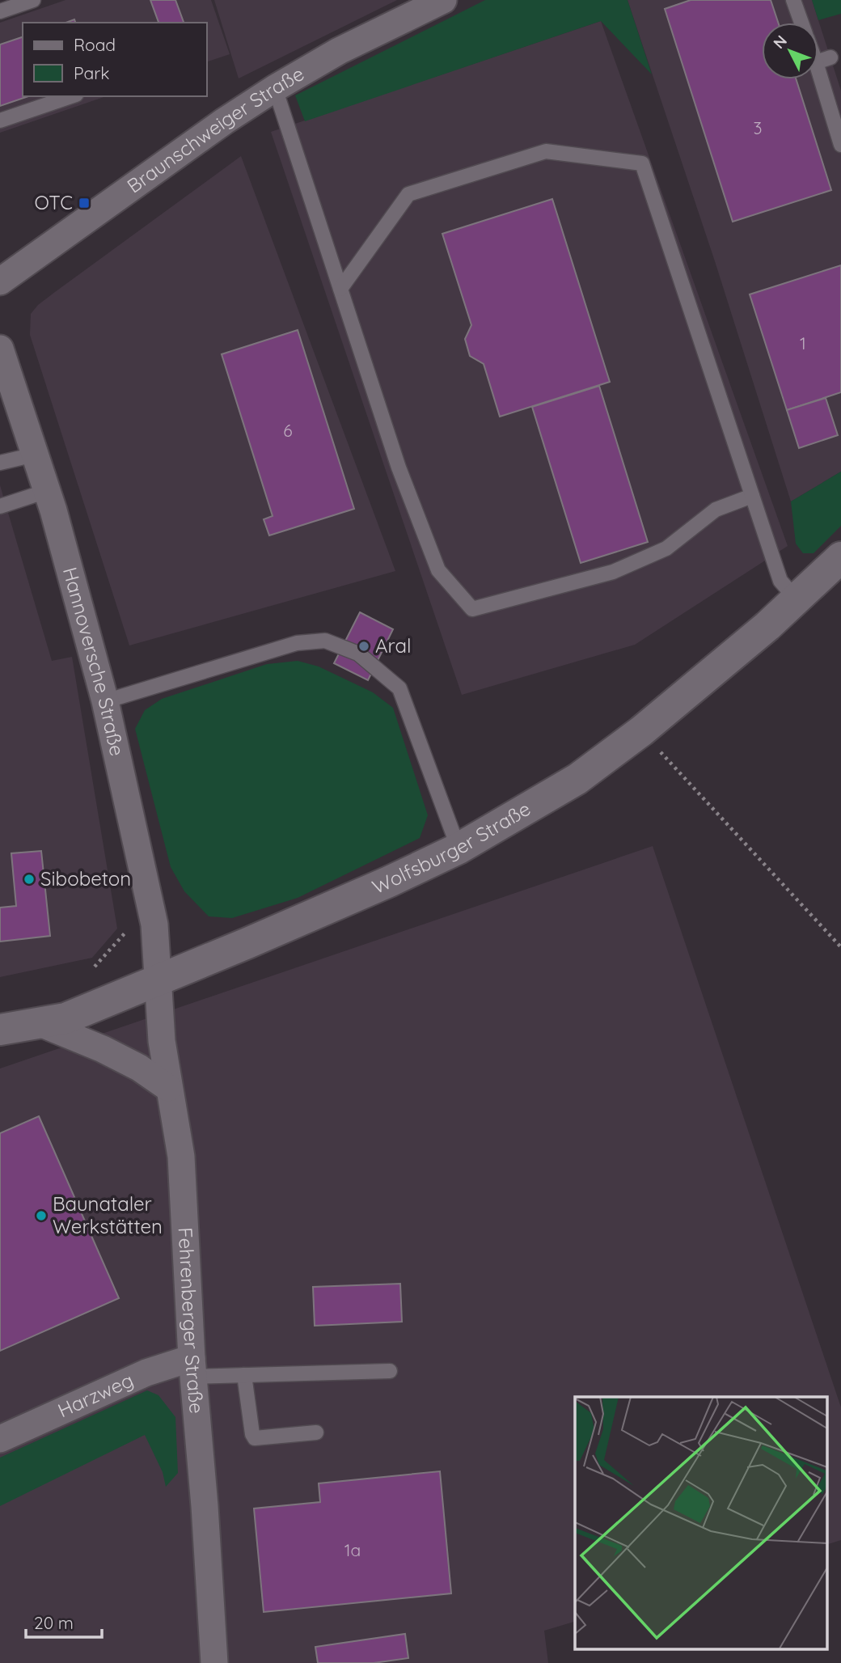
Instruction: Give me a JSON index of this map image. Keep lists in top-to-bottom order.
{
  "streets": {
    "street": [
      "Braunschweiger Straße",
      "Hannoversche Straße",
      "Wolfsburger Straße",
      "Fehrenberger Straße",
      "Harzweg"
    ]
  },
  "crossings": [
    ["Hannoversche Straße", "Wolfsburger Straße"],
    ["Hannoversche Straße", "Fehrenberger Straße"],
    ["Wolfsburger Straße", "Fehrenberger Straße"],
    ["Fehrenberger Straße", "Harzweg"]
  ],
  "places": {
    "transit": ["OTC"],
    "other": ["Aral", "Sibobeton", "Baunataler Werkstätten"]
  },
  "house_numbers": [
    "3",
    "1",
    "6",
    "1a"
  ],
  "legend": ["Road", "Park"],
  "scale_bar": "20 m",
  "north": "top left"
}
